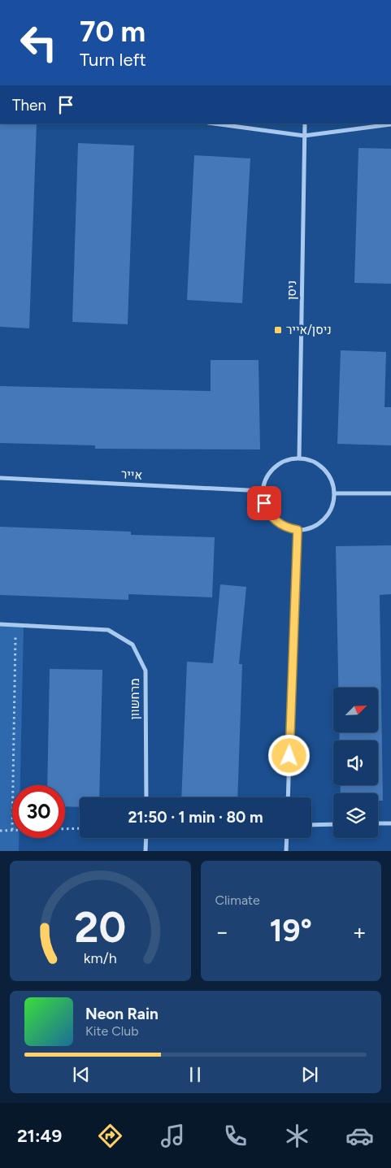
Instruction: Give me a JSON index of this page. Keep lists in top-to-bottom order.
{
  "streets": {
    "street": ["ניסן", "אייר", "מרחשוון"]
  },
  "crossings": [
    ["ניסן", "אייר"]
  ],
  "places": {
    "transit": ["ניסן/אייר"]
  },
  "north": "top right",
  "page": {
    "turn": ["70 m", "Turn left"],
    "then": "Then",
    "limit": "30",
    "trip": "21:50 · 1 min · 80 m",
    "tile": "Climate",
    "heat": ["−", "19°", "+"],
    "song": ["Neon Rain", "Kite Club"],
    "tabs": "21:49",
    "gauge": ["20", "km/h"]
  }
}
